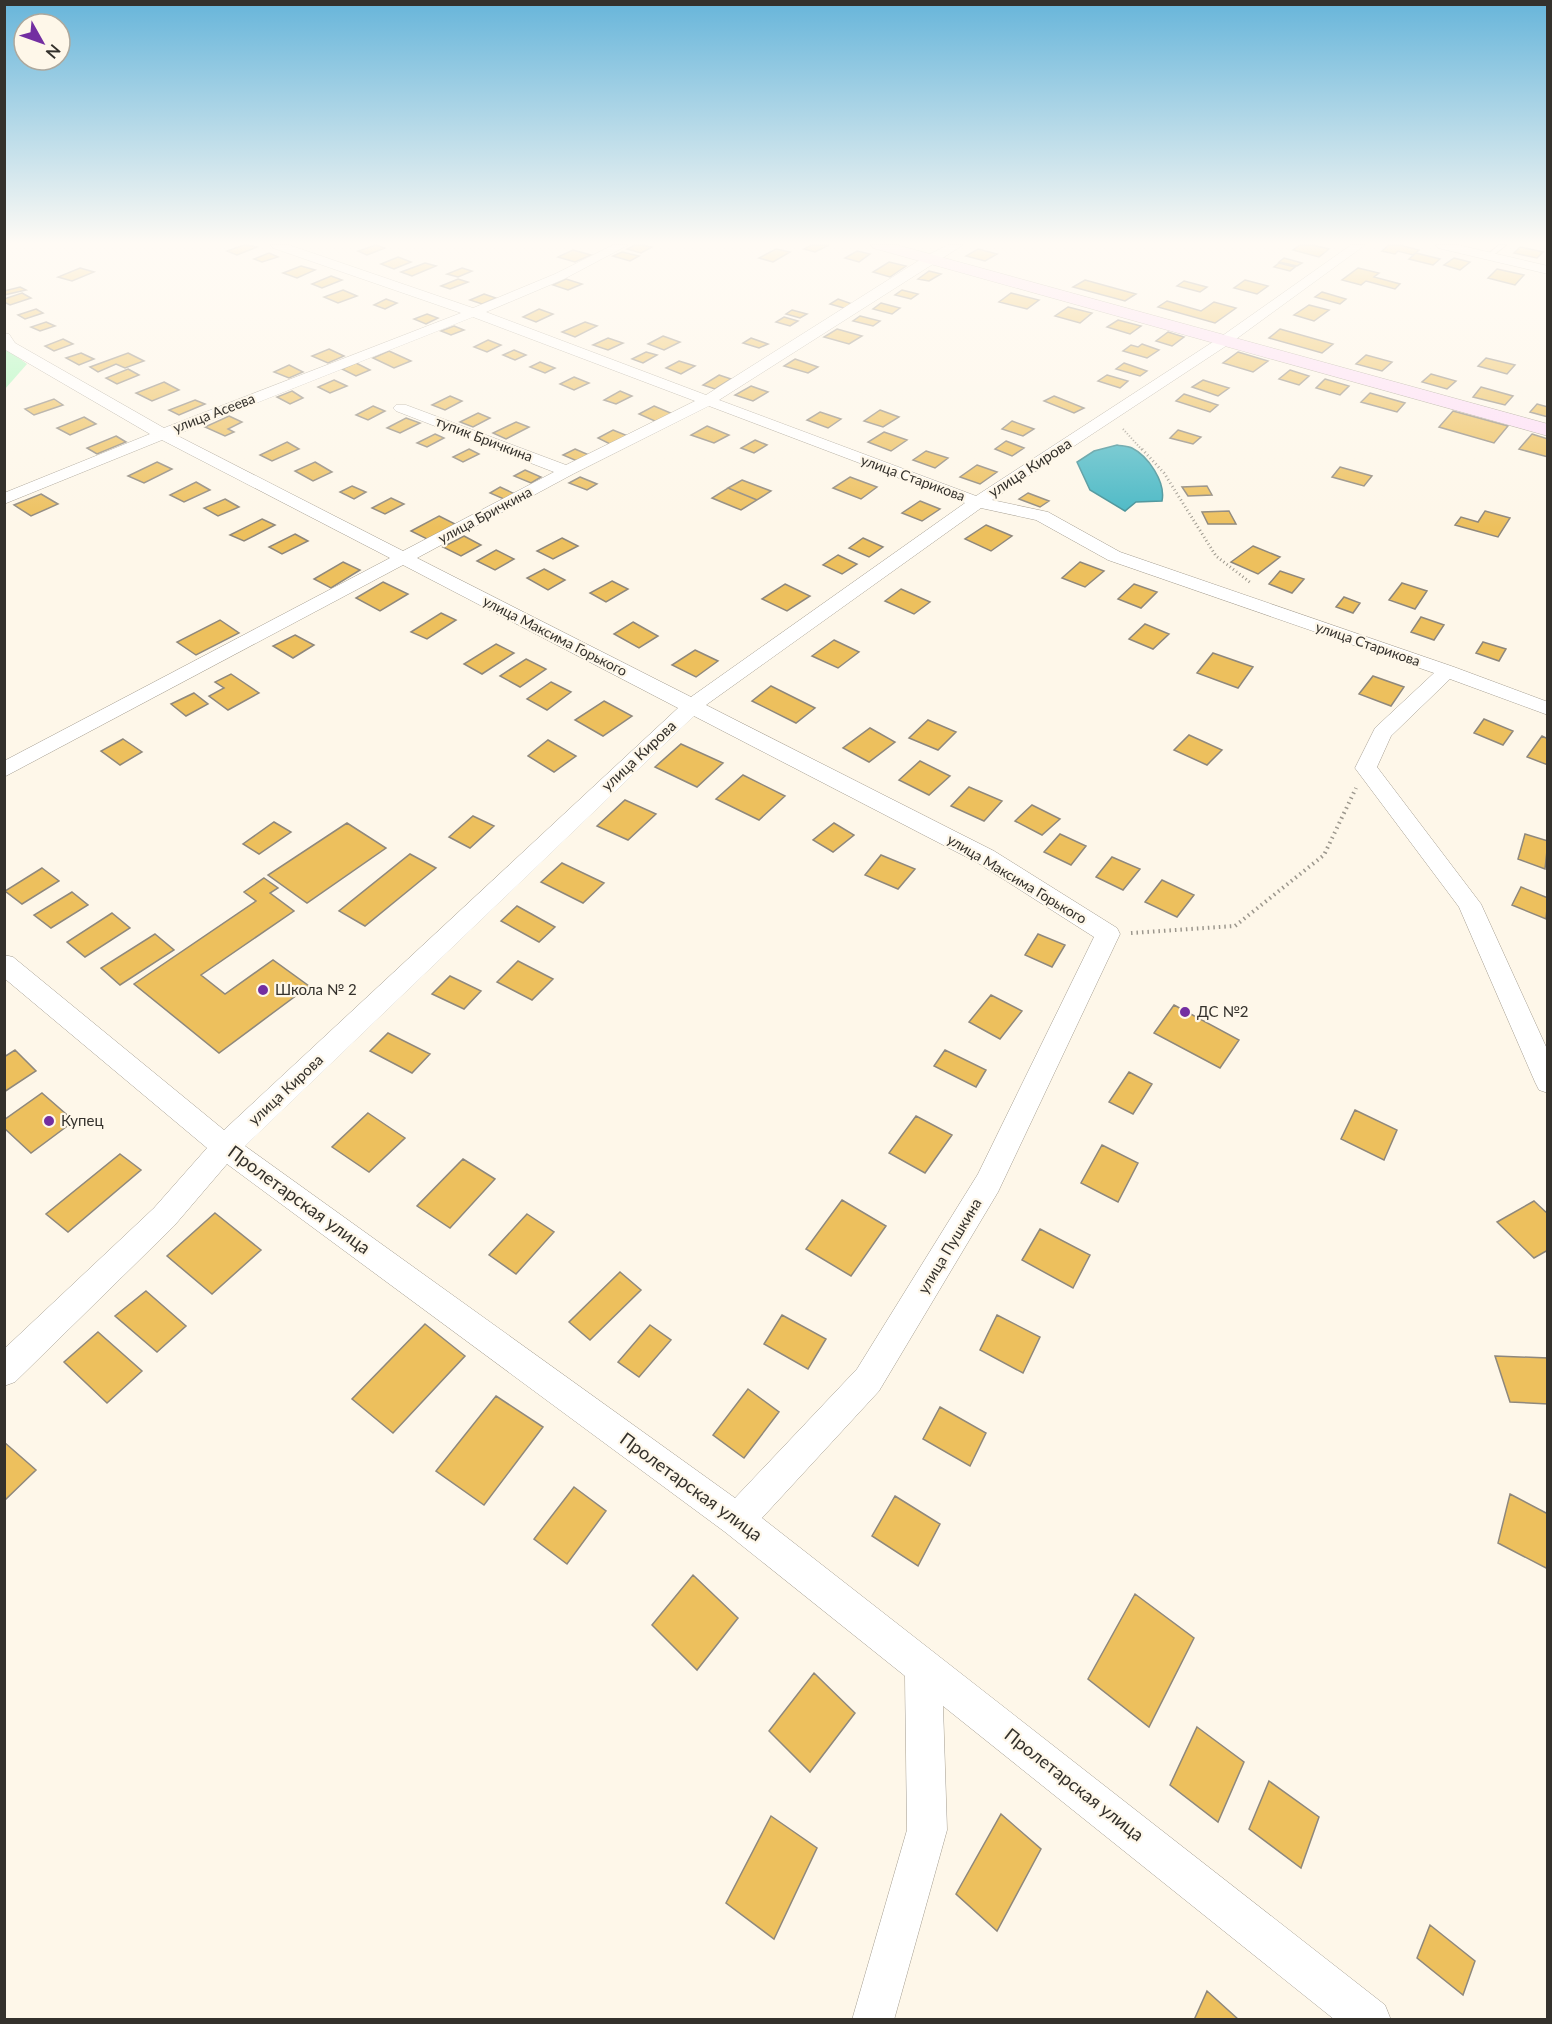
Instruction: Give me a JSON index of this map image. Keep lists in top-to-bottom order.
{
  "streets": {
    "street": [
      "улица Асеева",
      "тупик Бричкина",
      "улица Кирова",
      "улица Старикова",
      "улица Бричкина",
      "улица Максима Горького",
      "Пролетарская улица",
      "улица Пушкина"
    ]
  },
  "crossings": [
    ["улица Асеева", "улица Максима Горького"],
    ["тупик Бричкина", "улица Бричкина"],
    ["улица Кирова", "улица Старикова"],
    ["улица Кирова", "улица Максима Горького"],
    ["улица Кирова", "Пролетарская улица"],
    ["улица Старикова", "улица Бричкина"],
    ["улица Бричкина", "улица Максима Горького"],
    ["улица Максима Горького", "улица Пушкина"],
    ["Пролетарская улица", "улица Пушкина"]
  ],
  "places": ["Школа № 2", "ДС №2", "Купец"],
  "north": "bottom right"
}
